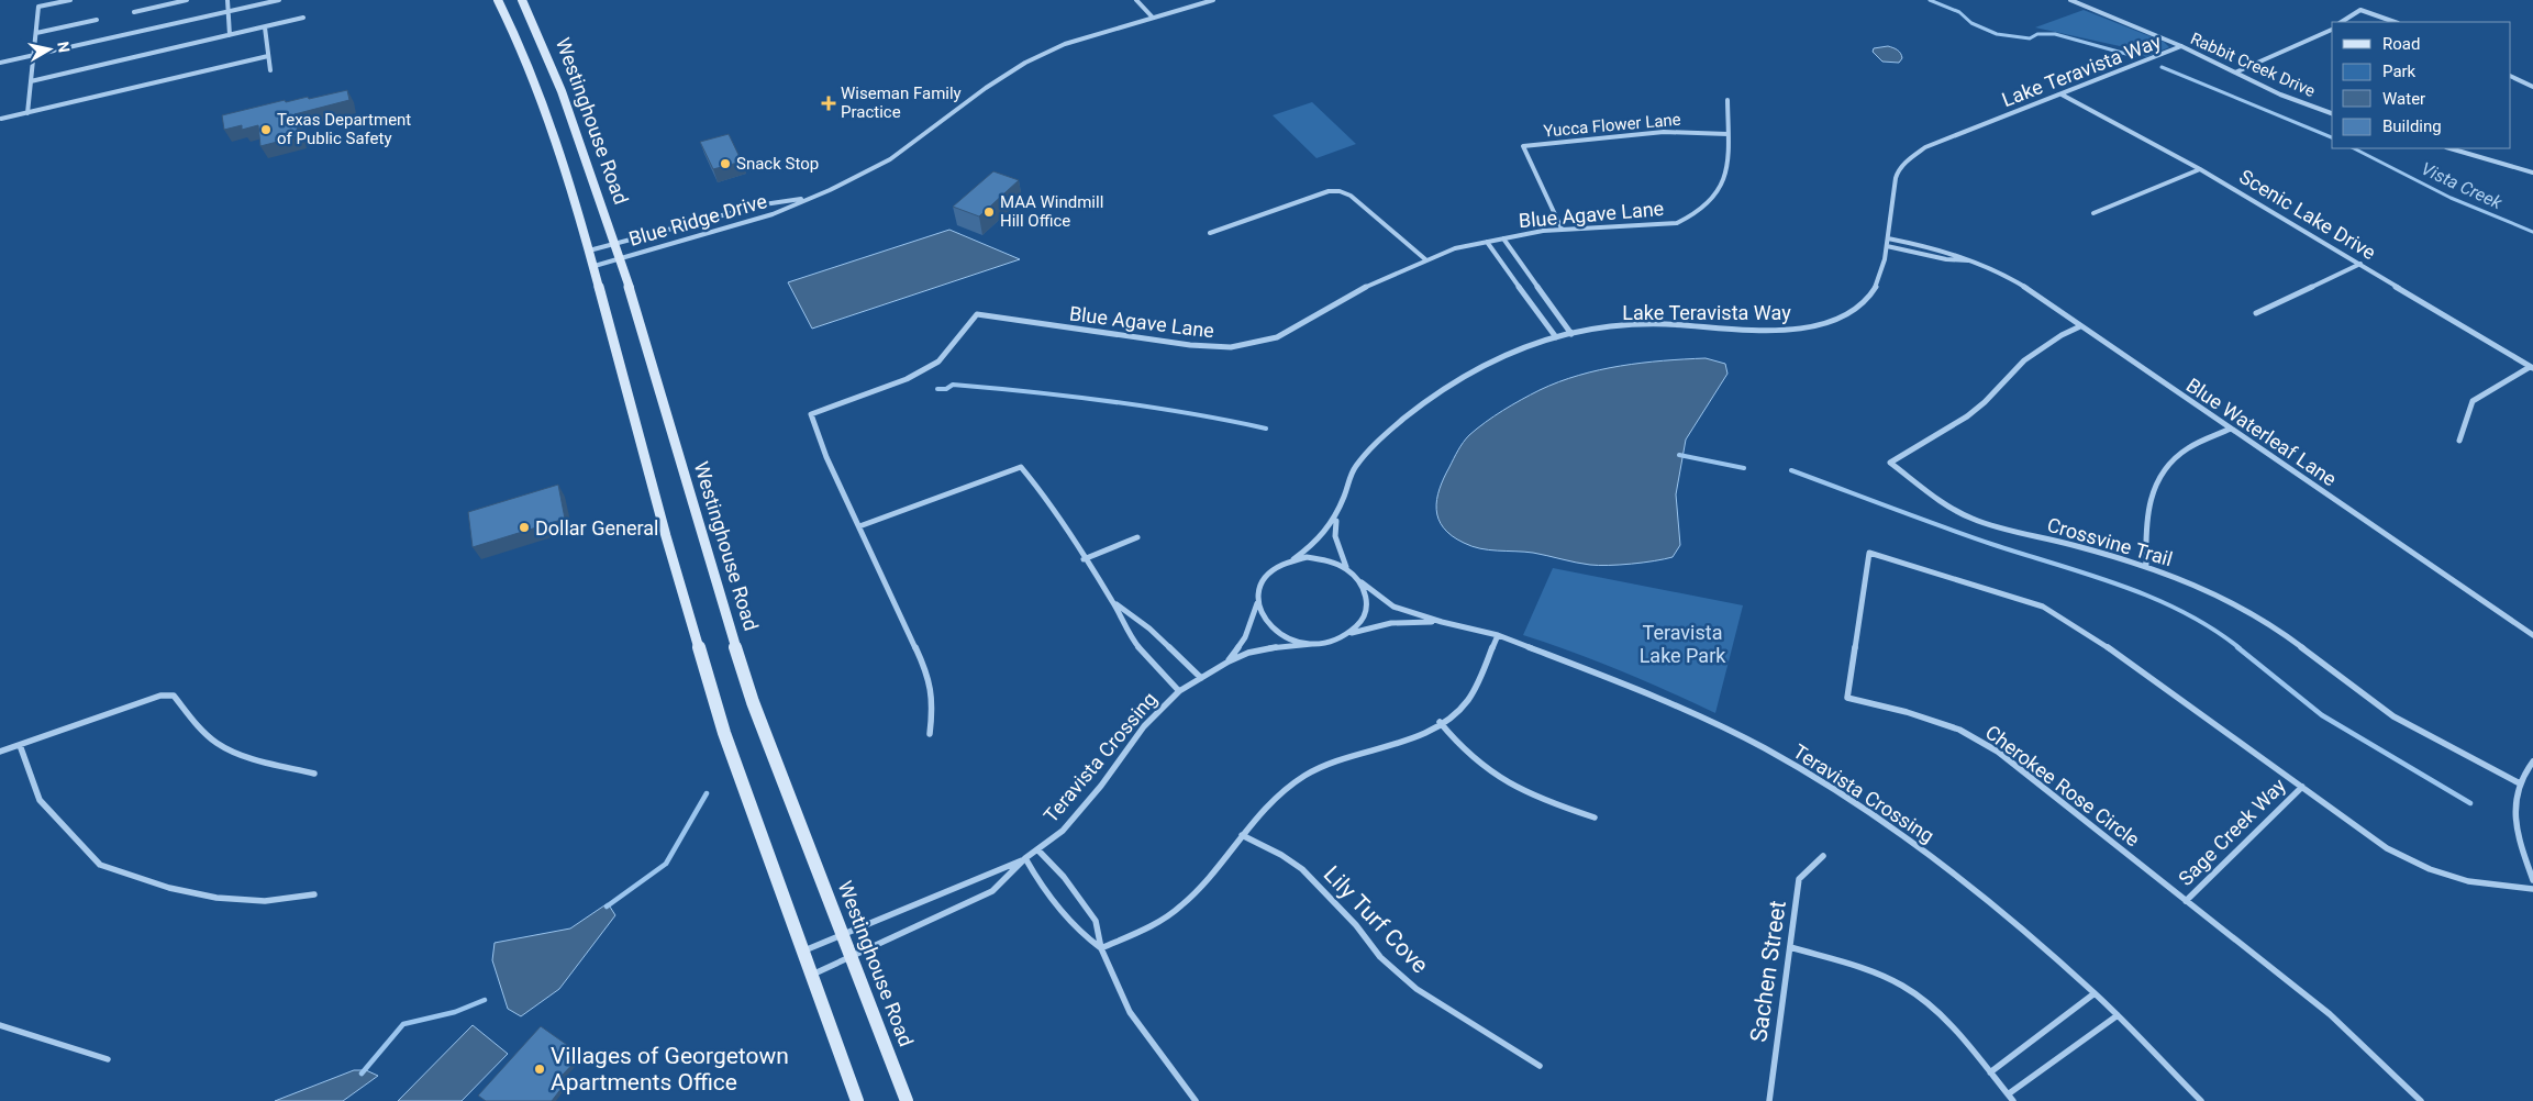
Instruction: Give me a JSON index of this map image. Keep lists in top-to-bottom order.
{
  "streets": {
    "main road": ["Westinghouse Road"],
    "street": [
      "Rabbit Creek Drive",
      "Lake Teravista Way",
      "Yucca Flower Lane",
      "Blue Agave Lane",
      "Scenic Lake Drive",
      "Blue Ridge Drive",
      "Blue Waterleaf Lane",
      "Crossvine Trail",
      "Teravista Crossing",
      "Cherokee Rose Circle",
      "Sage Creek Way",
      "Lily Turf Cove",
      "Sachen Street"
    ]
  },
  "crossings": [
    ["Rabbit Creek Drive", "Lake Teravista Way"],
    ["Lake Teravista Way", "Scenic Lake Drive"],
    ["Lake Teravista Way", "Blue Waterleaf Lane"],
    ["Lake Teravista Way", "Teravista Crossing"],
    ["Westinghouse Road", "Blue Ridge Drive"],
    ["Westinghouse Road", "Teravista Crossing"],
    ["Yucca Flower Lane", "Blue Agave Lane"],
    ["Blue Waterleaf Lane", "Crossvine Trail"],
    ["Cherokee Rose Circle", "Sage Creek Way"]
  ],
  "water": ["Vista Creek"],
  "parks": ["Teravista Lake Park"],
  "places": {
    "health": ["Wiseman Family Practice"],
    "other": [
      "Texas Department of Public Safety",
      "Snack Stop",
      "MAA Windmill Hill Office",
      "Dollar General",
      "Villages of Georgetown Apartments Office"
    ]
  },
  "legend": [
    "Road",
    "Park",
    "Water",
    "Building"
  ],
  "north": "right"
}
